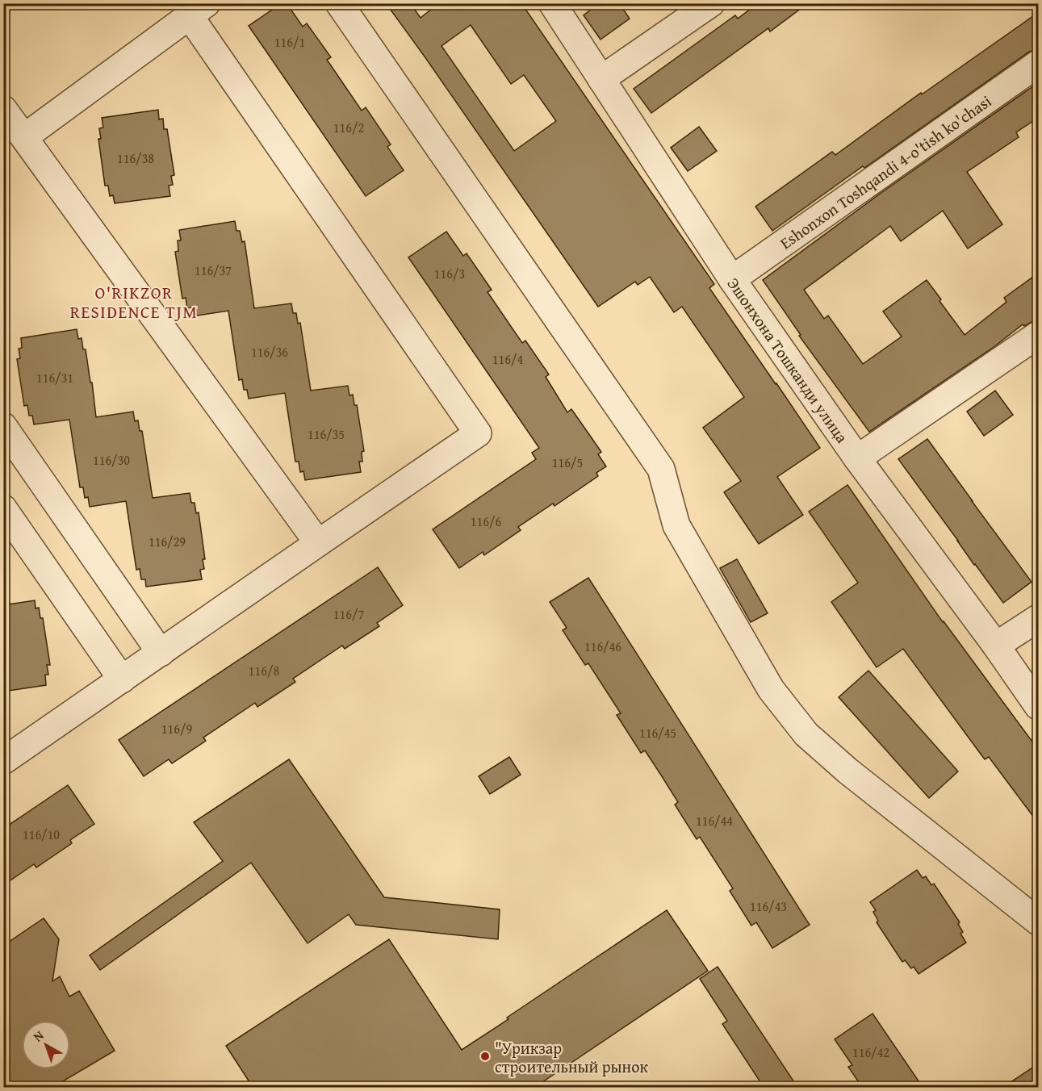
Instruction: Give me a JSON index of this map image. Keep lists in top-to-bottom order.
{
  "streets": {
    "street": ["Eshonxon Toshqandi 4-o'tish ko'chasi", "Эшонхона Тошканди улица"]
  },
  "crossings": [
    ["Eshonxon Toshqandi 4-o'tish ko'chasi", "Эшонхона Тошканди улица"]
  ],
  "districts": ["O'RIKZOR RESIDENCE TJM"],
  "places": ["\"Урикзар строительный рынок"],
  "house_numbers": [
    "116/1",
    "116/2",
    "116/38",
    "116/37",
    "116/3",
    "116/36",
    "116/4",
    "116/31",
    "116/35",
    "116/30",
    "116/5",
    "116/6",
    "116/29",
    "116/7",
    "116/46",
    "116/8",
    "116/9",
    "116/45",
    "116/44",
    "116/10",
    "116/43",
    "116/42"
  ],
  "north": "top left"
}
